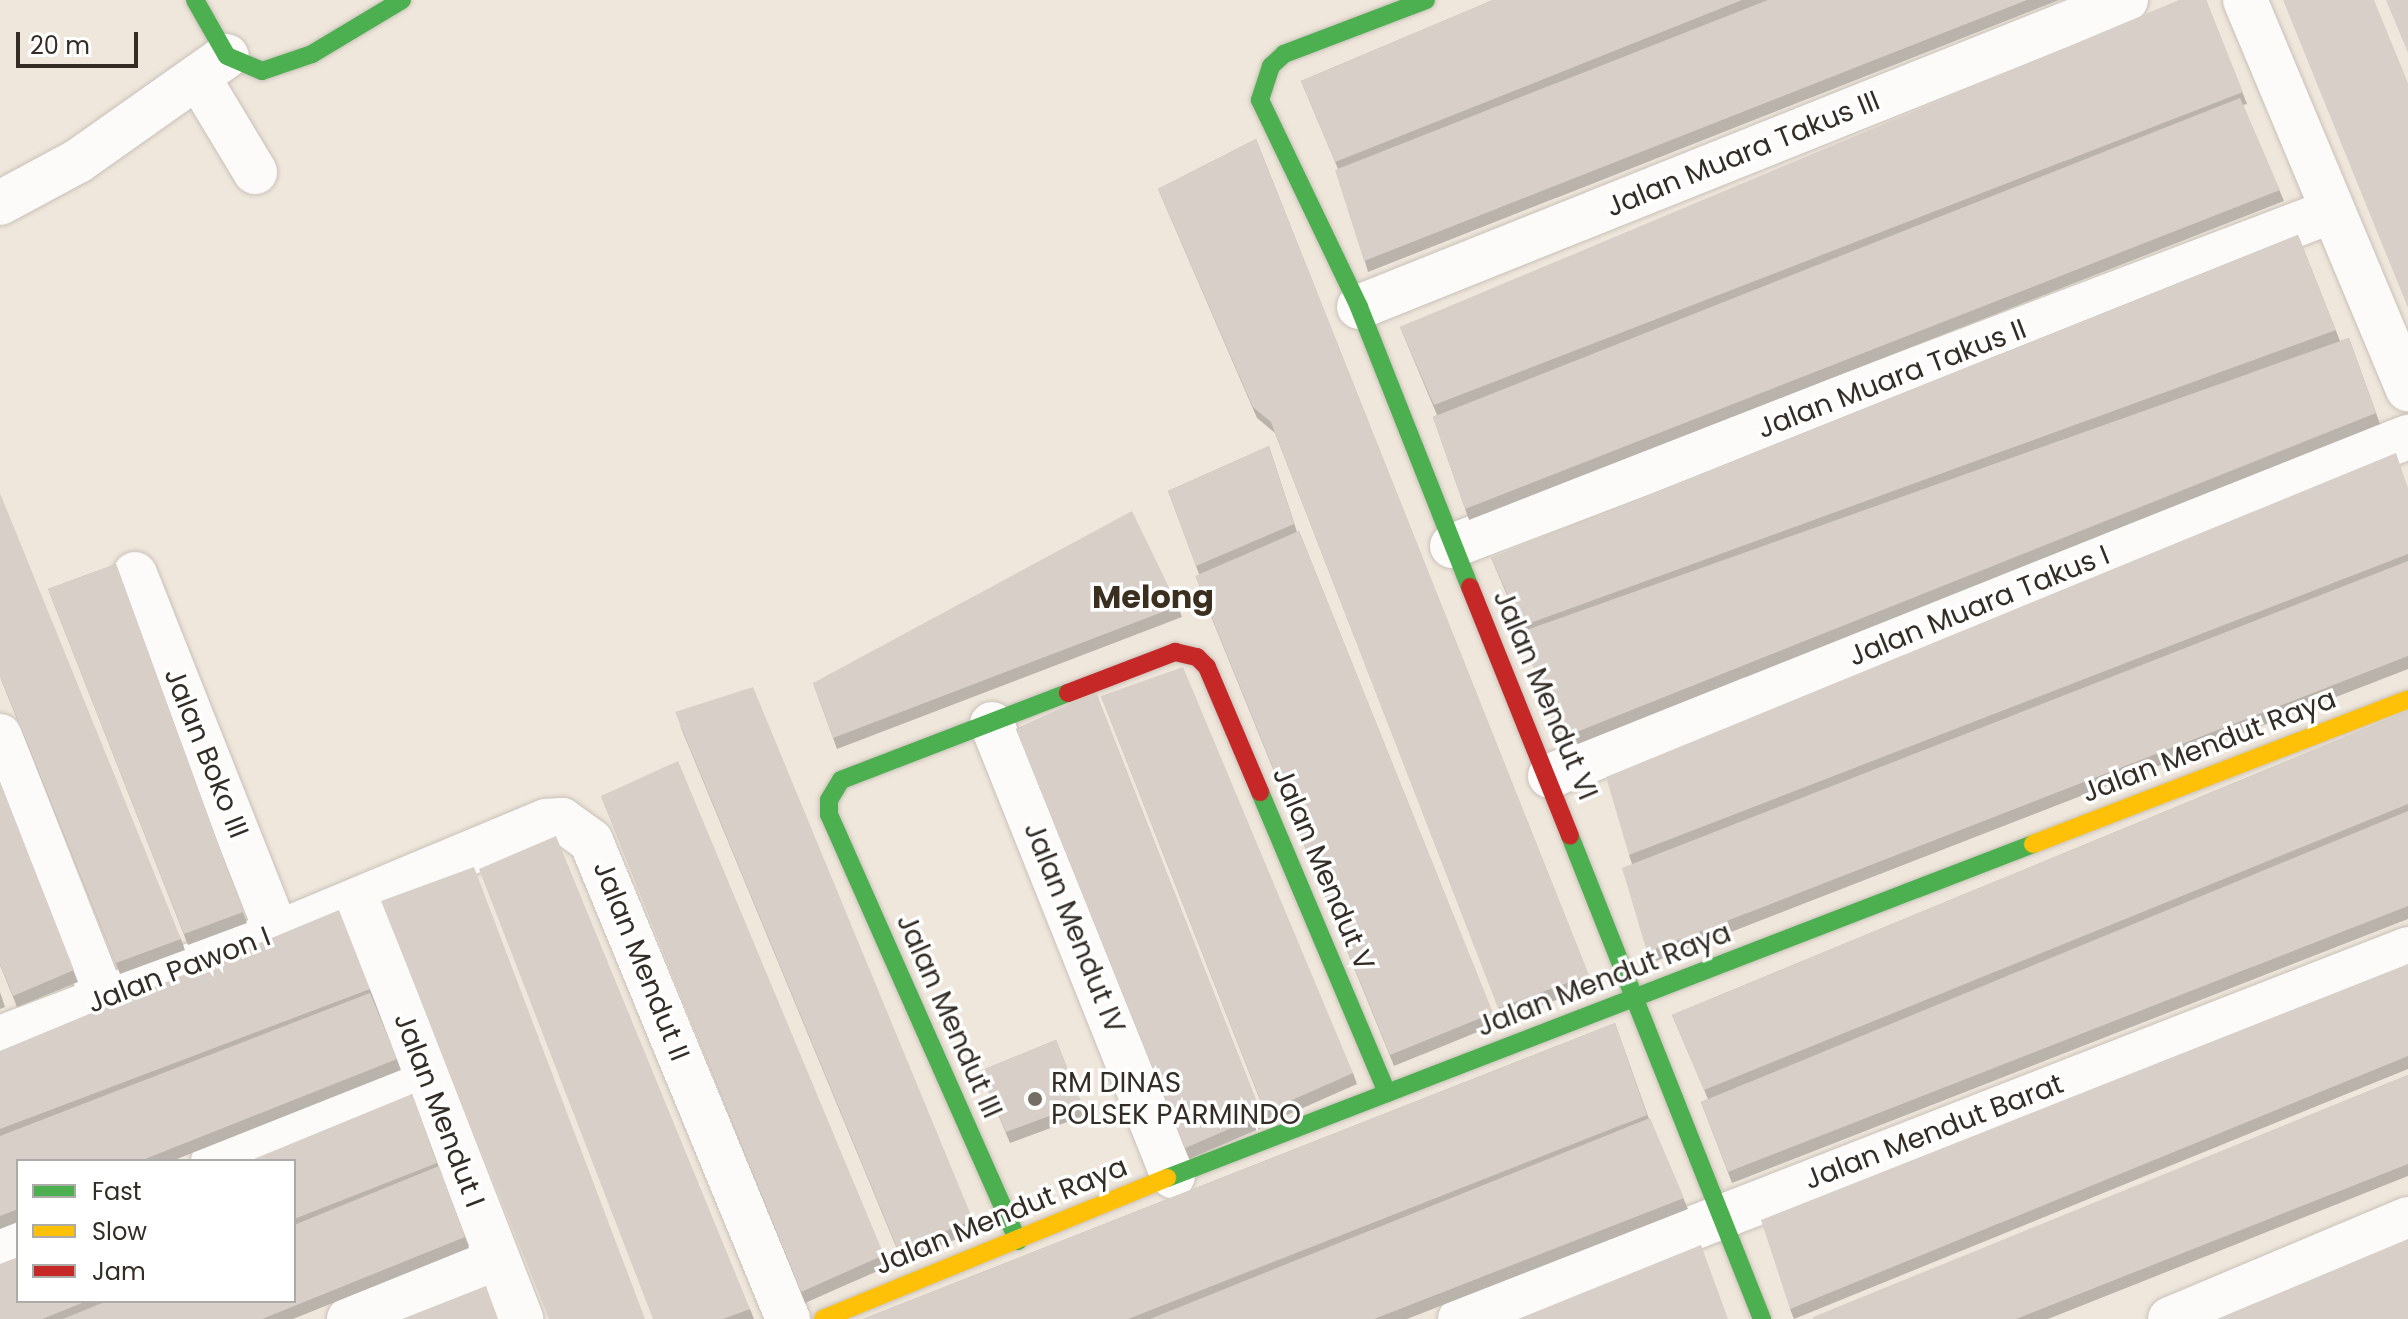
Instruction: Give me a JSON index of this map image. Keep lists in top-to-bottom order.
{
  "streets": {
    "street": [
      "Jalan Muara Takus III",
      "Jalan Muara Takus II",
      "Jalan Muara Takus I",
      "Jalan Mendut VI",
      "Jalan Mendut Raya",
      "Jalan Boko III",
      "Jalan Mendut V",
      "Jalan Mendut IV",
      "Jalan Mendut II",
      "Jalan Pawon I",
      "Jalan Mendut III",
      "Jalan Mendut I",
      "Jalan Mendut Barat"
    ]
  },
  "crossings": [
    ["Jalan Muara Takus III", "Jalan Mendut VI"],
    ["Jalan Muara Takus II", "Jalan Mendut VI"],
    ["Jalan Muara Takus I", "Jalan Mendut VI"],
    ["Jalan Mendut VI", "Jalan Mendut Raya"],
    ["Jalan Mendut VI", "Jalan Mendut Barat"],
    ["Jalan Mendut Raya", "Jalan Mendut V"],
    ["Jalan Mendut Raya", "Jalan Mendut IV"],
    ["Jalan Mendut Raya", "Jalan Mendut III"],
    ["Jalan Boko III", "Jalan Pawon I"],
    ["Jalan Mendut V", "Jalan Mendut IV"],
    ["Jalan Mendut V", "Jalan Mendut III"],
    ["Jalan Mendut IV", "Jalan Mendut III"],
    ["Jalan Mendut II", "Jalan Pawon I"],
    ["Jalan Mendut II", "Jalan Mendut I"],
    ["Jalan Pawon I", "Jalan Mendut I"]
  ],
  "districts": ["Melong"],
  "places": ["RM DINAS POLSEK PARMINDO"],
  "legend": ["Fast", "Slow", "Jam"],
  "scale_bar": "20 m"
}
